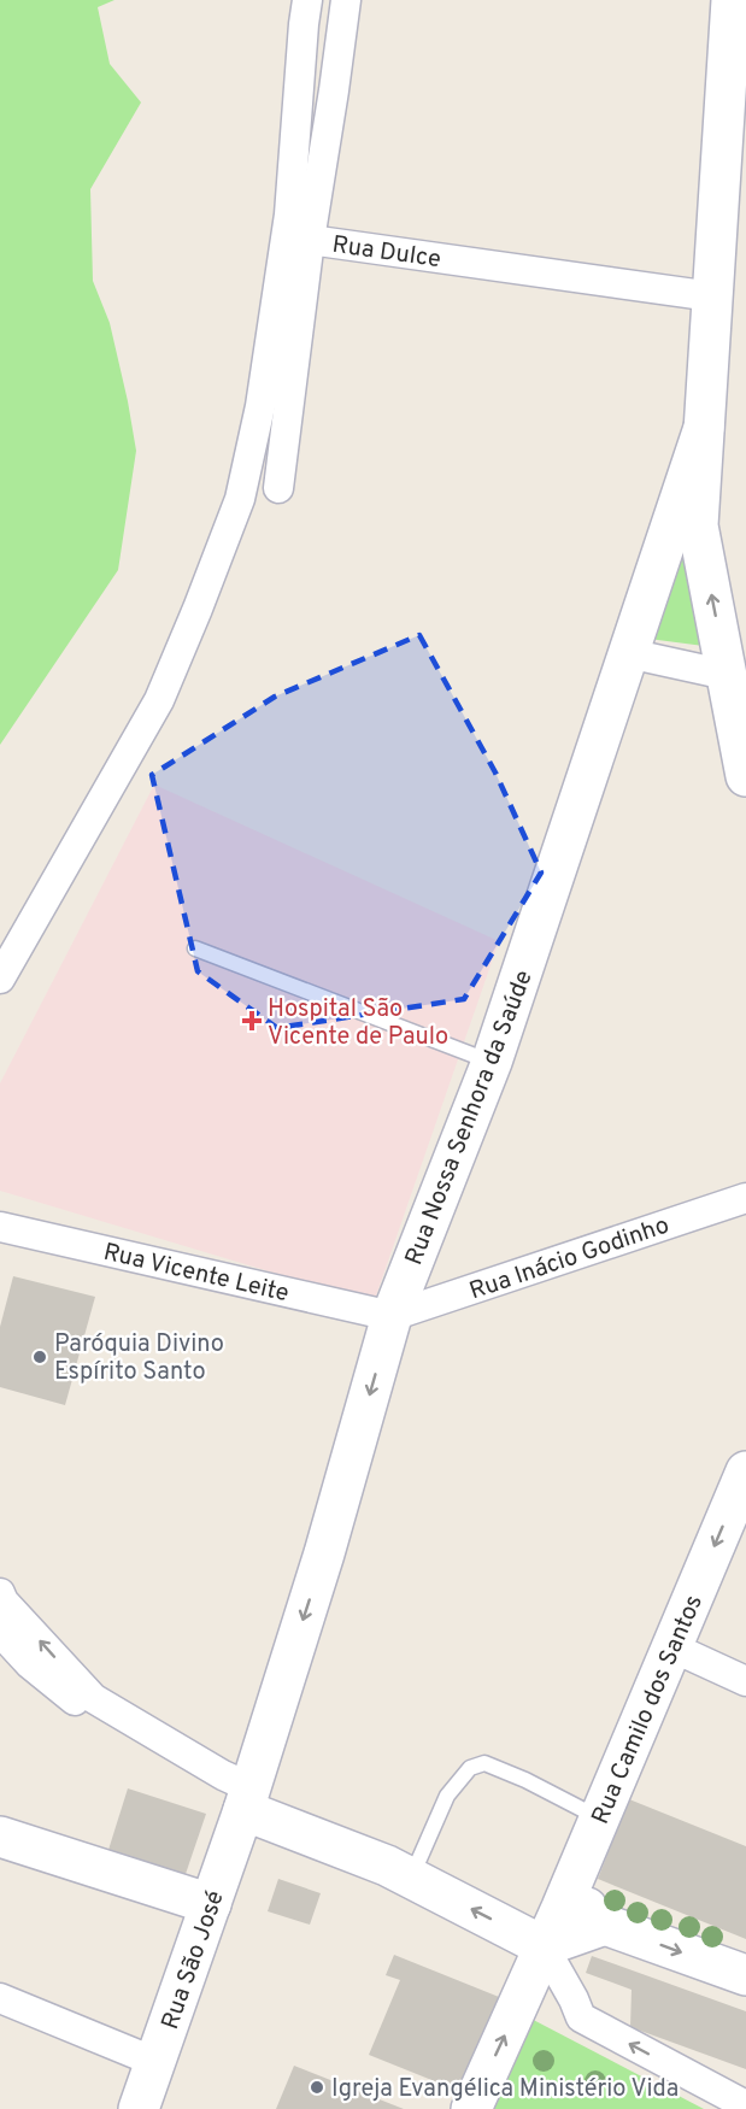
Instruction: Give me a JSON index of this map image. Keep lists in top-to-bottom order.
{
  "streets": {
    "street": [
      "Rua Dulce",
      "Rua Nossa Senhora da Saúde",
      "Rua Inácio Godinho",
      "Rua Vicente Leite",
      "Rua Camilo dos Santos",
      "Rua São José"
    ]
  },
  "crossings": [
    ["Rua Nossa Senhora da Saúde", "Rua Inácio Godinho"],
    ["Rua Nossa Senhora da Saúde", "Rua Vicente Leite"],
    ["Rua Nossa Senhora da Saúde", "Rua São José"],
    ["Rua Inácio Godinho", "Rua Vicente Leite"]
  ],
  "places": {
    "health": ["Hospital São Vicente de Paulo"],
    "other": ["Paróquia Divino Espírito Santo", "Igreja Evangélica Ministério Vida"]
  }
}
